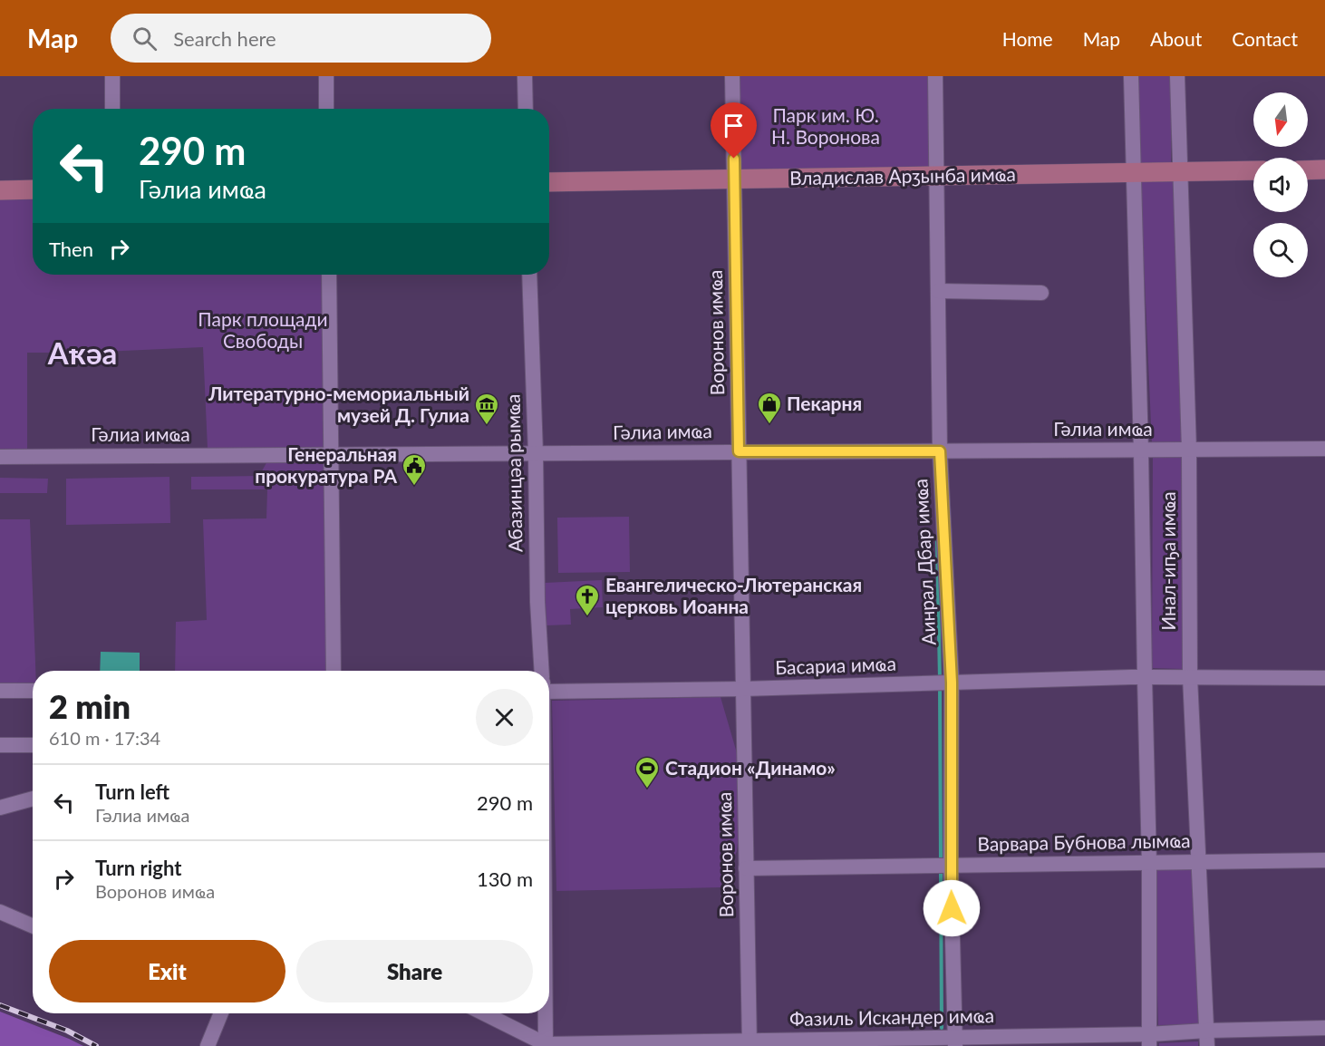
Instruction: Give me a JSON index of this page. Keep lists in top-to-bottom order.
{
  "streets": {
    "main road": ["Владислав Арӡынба имҩа"],
    "street": [
      "Воронов имҩа",
      "Гәлиа имҩа",
      "Абазинцәа рымҩа",
      "Инал-иҧа имҩа",
      "Аинрал Дбар имҩа",
      "Басариа имҩа",
      "Варвара Бубнова лымҩа",
      "Фазиль Искандер имҩа"
    ]
  },
  "crossings": [
    ["Владислав Арӡынба имҩа", "Воронов имҩа"],
    ["Владислав Арӡынба имҩа", "Инал-иҧа имҩа"],
    ["Владислав Арӡынба имҩа", "Аинрал Дбар имҩа"],
    ["Воронов имҩа", "Гәлиа имҩа"],
    ["Воронов имҩа", "Басариа имҩа"],
    ["Воронов имҩа", "Варвара Бубнова лымҩа"],
    ["Воронов имҩа", "Фазиль Искандер имҩа"],
    ["Гәлиа имҩа", "Абазинцәа рымҩа"],
    ["Гәлиа имҩа", "Инал-иҧа имҩа"],
    ["Гәлиа имҩа", "Аинрал Дбар имҩа"],
    ["Инал-иҧа имҩа", "Басариа имҩа"],
    ["Инал-иҧа имҩа", "Варвара Бубнова лымҩа"],
    ["Инал-иҧа имҩа", "Фазиль Искандер имҩа"],
    ["Аинрал Дбар имҩа", "Басариа имҩа"],
    ["Аинрал Дбар имҩа", "Варвара Бубнова лымҩа"],
    ["Аинрал Дбар имҩа", "Фазиль Искандер имҩа"]
  ],
  "districts": ["Аҟəа"],
  "parks": ["Парк им. Ю. Н. Воронова", "Парк площади Свободы"],
  "places": {
    "shop": ["Пекарня"],
    "museum": ["Литературно-мемориальный музей Д. Гулиа"],
    "public building": ["Генеральная прокуратура РА"],
    "church": ["Евангелическо-Лютеранская церковь Иоанна"],
    "sports": ["Cтадион «Динамо»"]
  },
  "north": "bottom",
  "page": {
    "header": "Map",
    "search": "Search here",
    "nav": [
      "Home",
      "Map",
      "About",
      "Contact"
    ],
    "turn": ["290 m", "Гәлиа имҩа"],
    "then": "Then",
    "heading": ["2 min", "610 m · 17:34"],
    "list": [
      {
        "name": "Turn left",
        "note": "Гәлиа имҩа",
        "value": "290 m"
      },
      {
        "name": "Turn right",
        "note": "Воронов имҩа",
        "value": "130 m"
      }
    ],
    "buttons": ["Exit", "Share"]
  }
}
